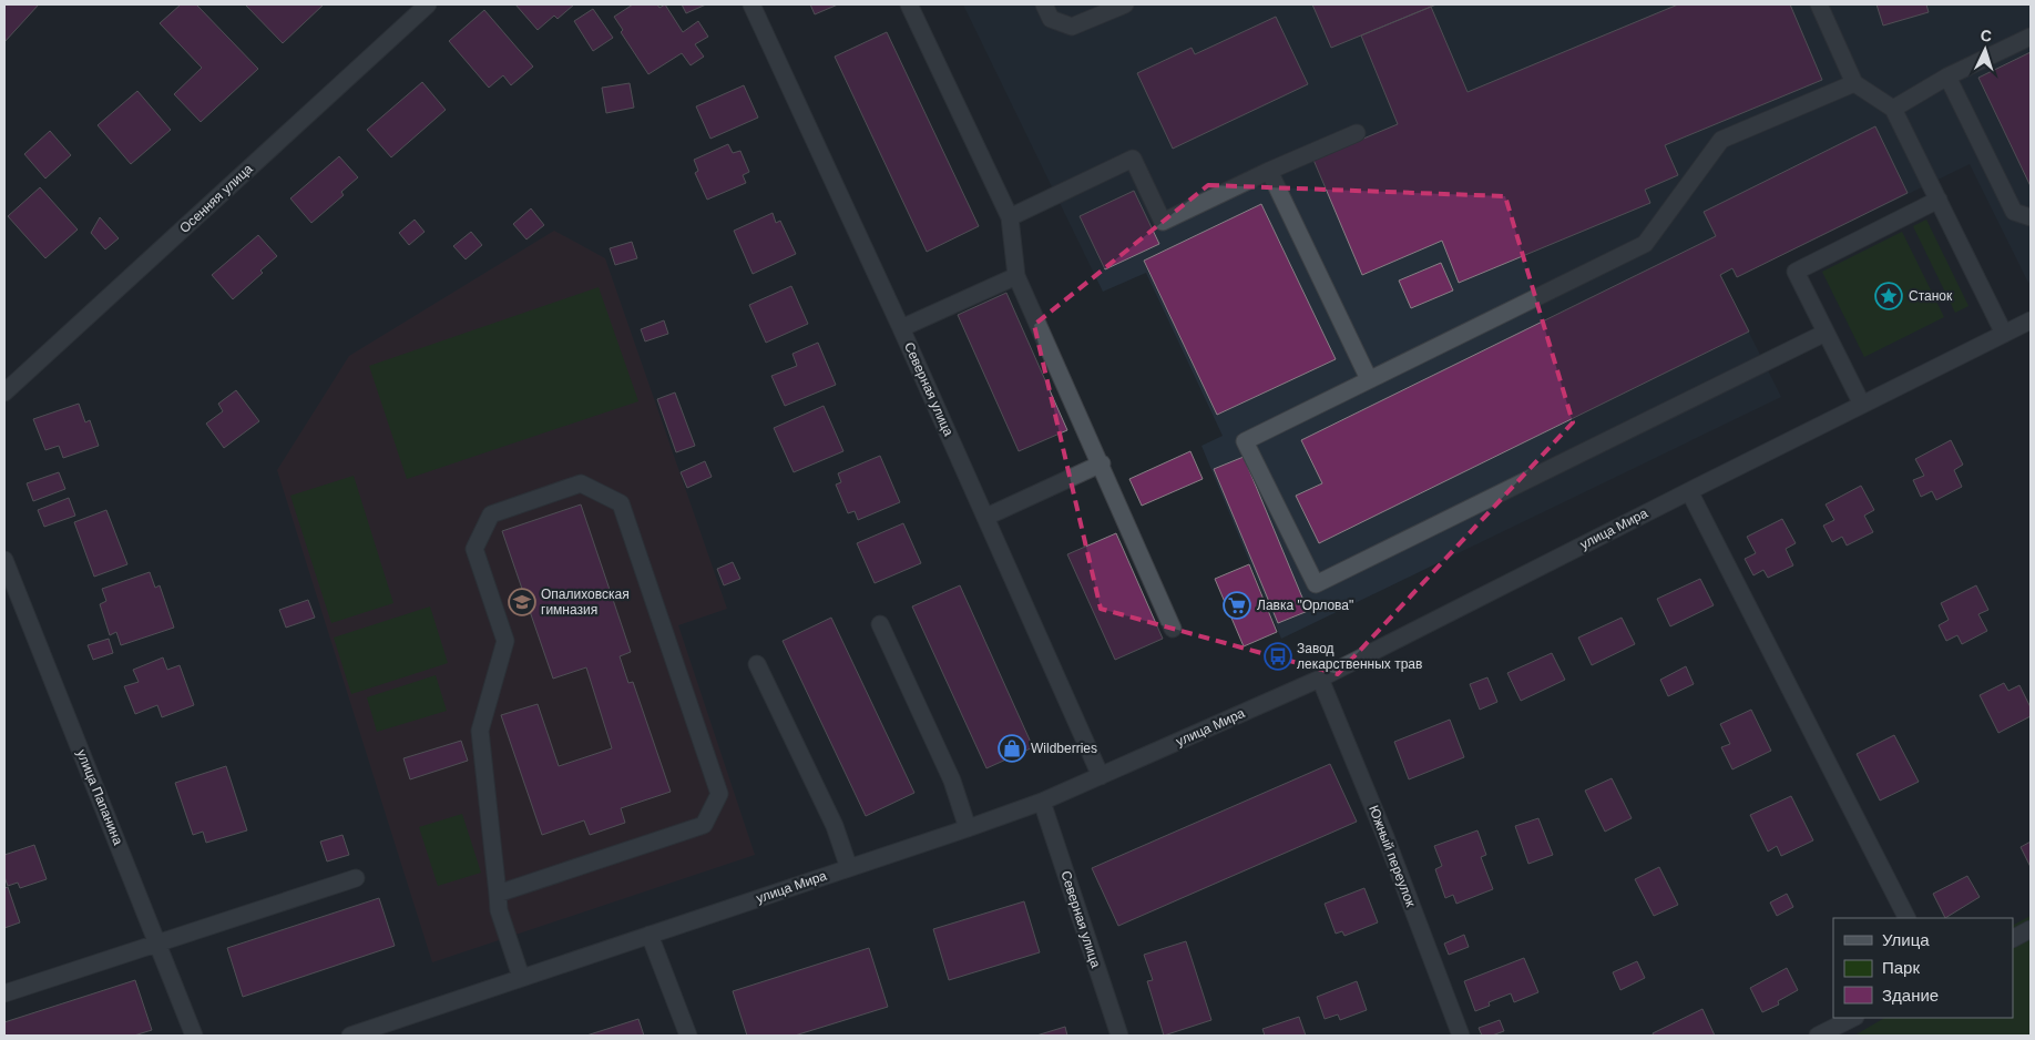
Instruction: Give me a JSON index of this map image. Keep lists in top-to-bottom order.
{
  "streets": {
    "street": [
      "Осенняя улица",
      "Северная улица",
      "улица Мира",
      "улица Папанина",
      "Южный переулок"
    ]
  },
  "crossings": [
    ["Северная улица", "улица Мира"],
    ["улица Мира", "Южный переулок"]
  ],
  "places": {
    "place": ["Станок"],
    "school or university": ["Опалиховская гимназия"],
    "supermarket": ["Лавка \"Орлова\""],
    "bus stop": ["Завод лекарственных трав"],
    "shop": ["Wildberries"]
  },
  "legend": ["Улица", "Парк", "Здание"],
  "north": "top"
}
